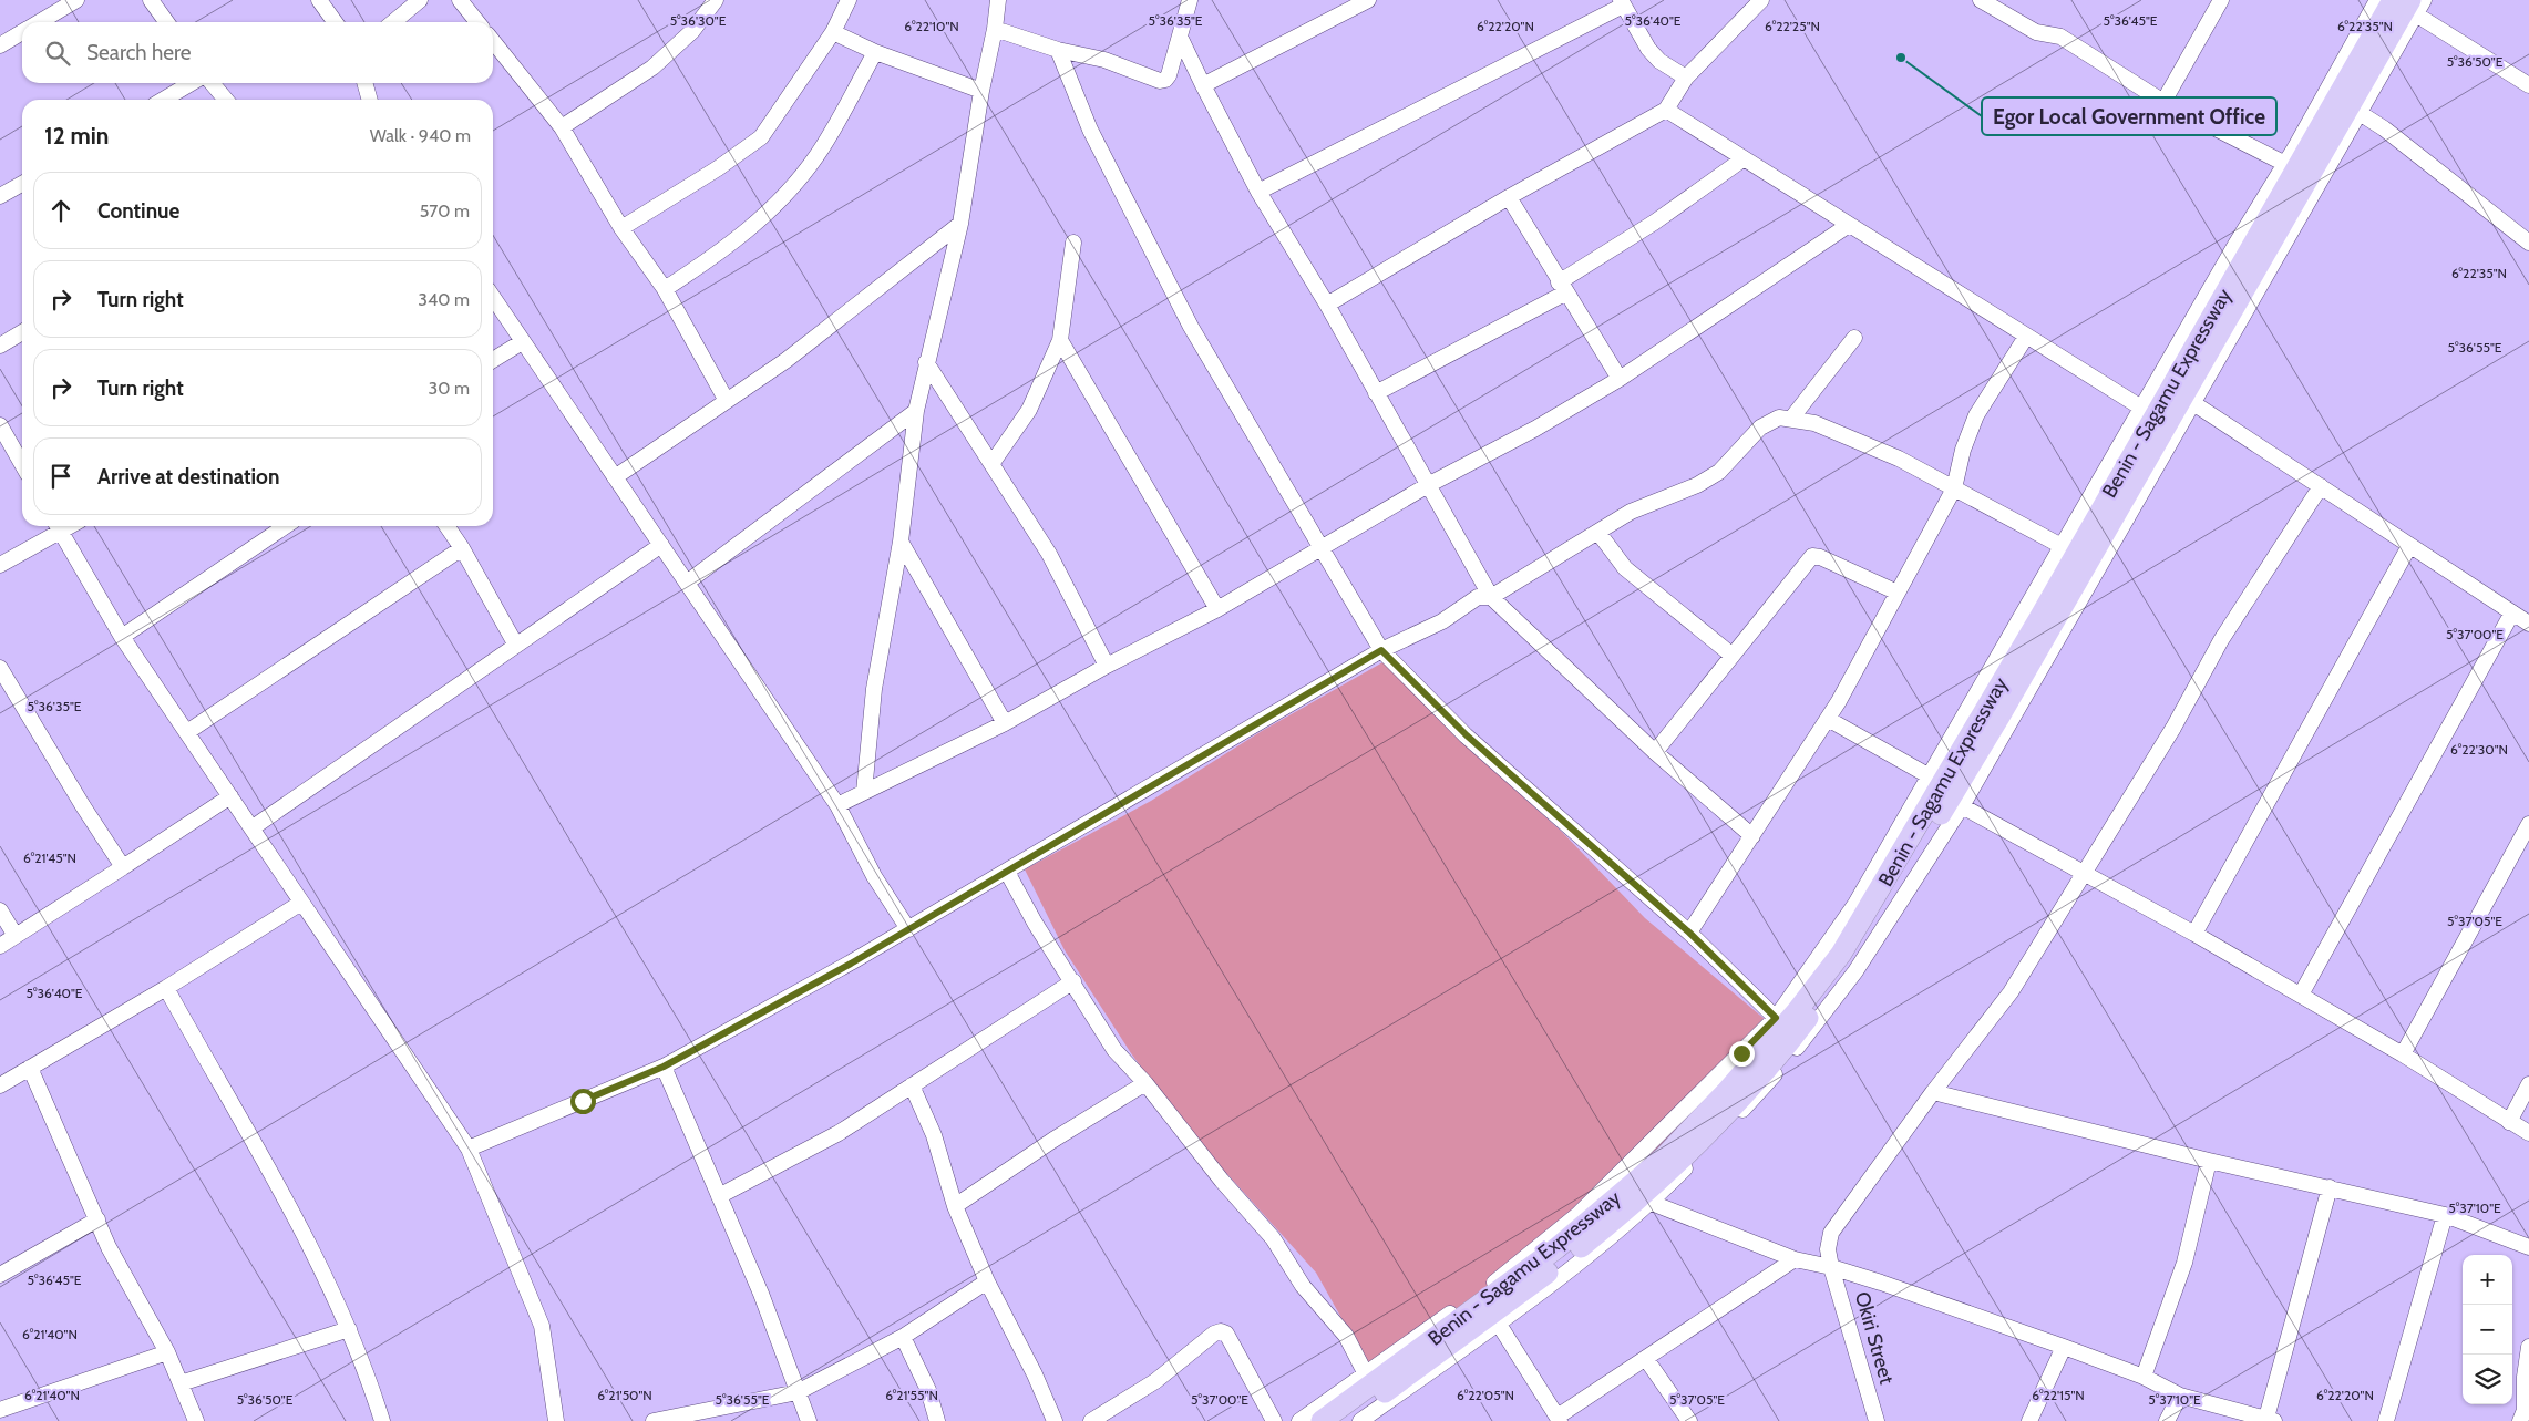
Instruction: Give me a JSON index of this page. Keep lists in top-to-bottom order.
{
  "streets": {
    "highway": ["Benin - Sagamu Expressway"],
    "street": ["Okiri Street"]
  },
  "places": ["Egor Local Government Office"],
  "page": {
    "search": "Search here",
    "heading": ["12 min", "Walk · 940 m"],
    "list": [
      ["Continue", "570 m"],
      ["Turn right", "340 m"],
      ["Turn right", "30 m"],
      "Arrive at destination"
    ],
    "map_buttons": ["+", "−"]
  },
  "coordinates": [
    "5°36'40\"E",
    "5°36'30\"E",
    "5°36'35\"E",
    "5°36'45\"E",
    "6°22'35\"N",
    "6°22'10\"N",
    "6°22'20\"N",
    "6°22'25\"N",
    "5°36'50\"E",
    "5°36'55\"E",
    "5°37'00\"E",
    "6°22'30\"N",
    "6°21'45\"N",
    "5°37'05\"E",
    "5°37'10\"E",
    "6°21'40\"N",
    "6°21'50\"N",
    "6°21'55\"N",
    "6°22'05\"N",
    "6°22'15\"N"
  ]
}
